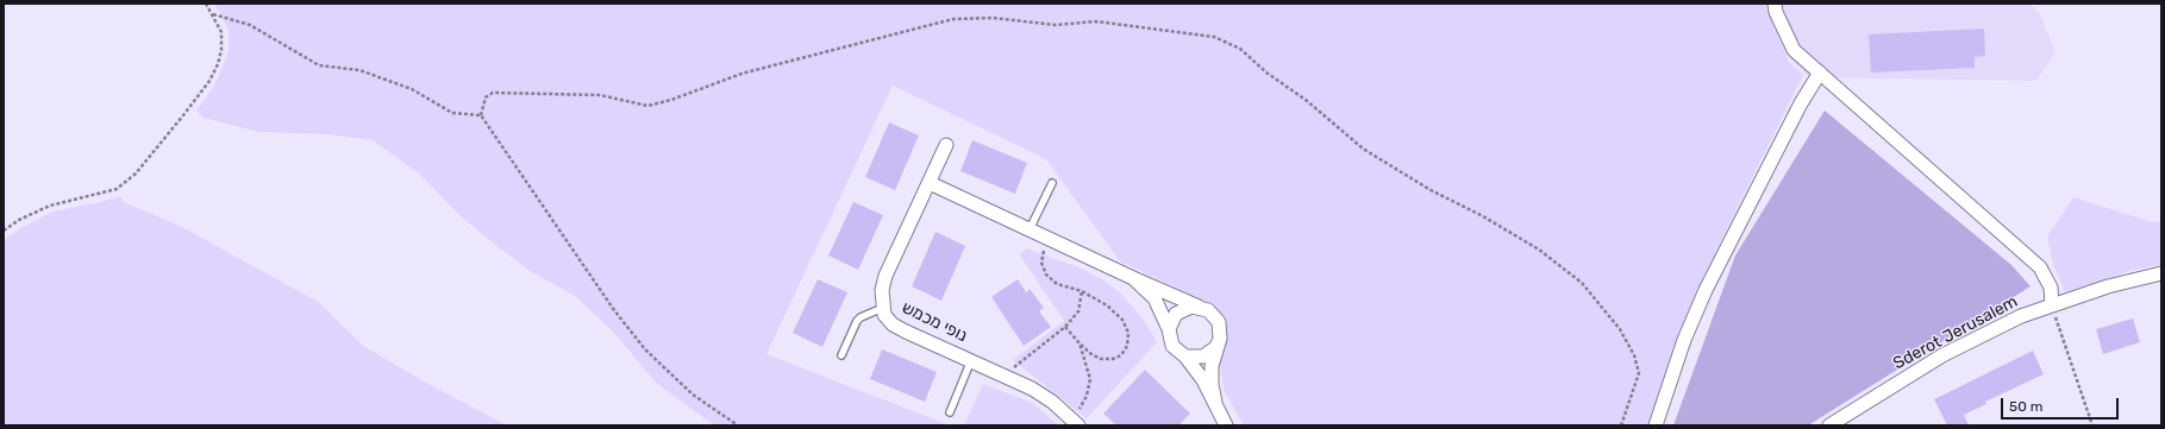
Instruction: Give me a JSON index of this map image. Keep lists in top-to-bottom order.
{
  "streets": {
    "street": ["נופי מכמש", "Sderot Jerusalem"]
  },
  "scale_bar": "50 m"
}
